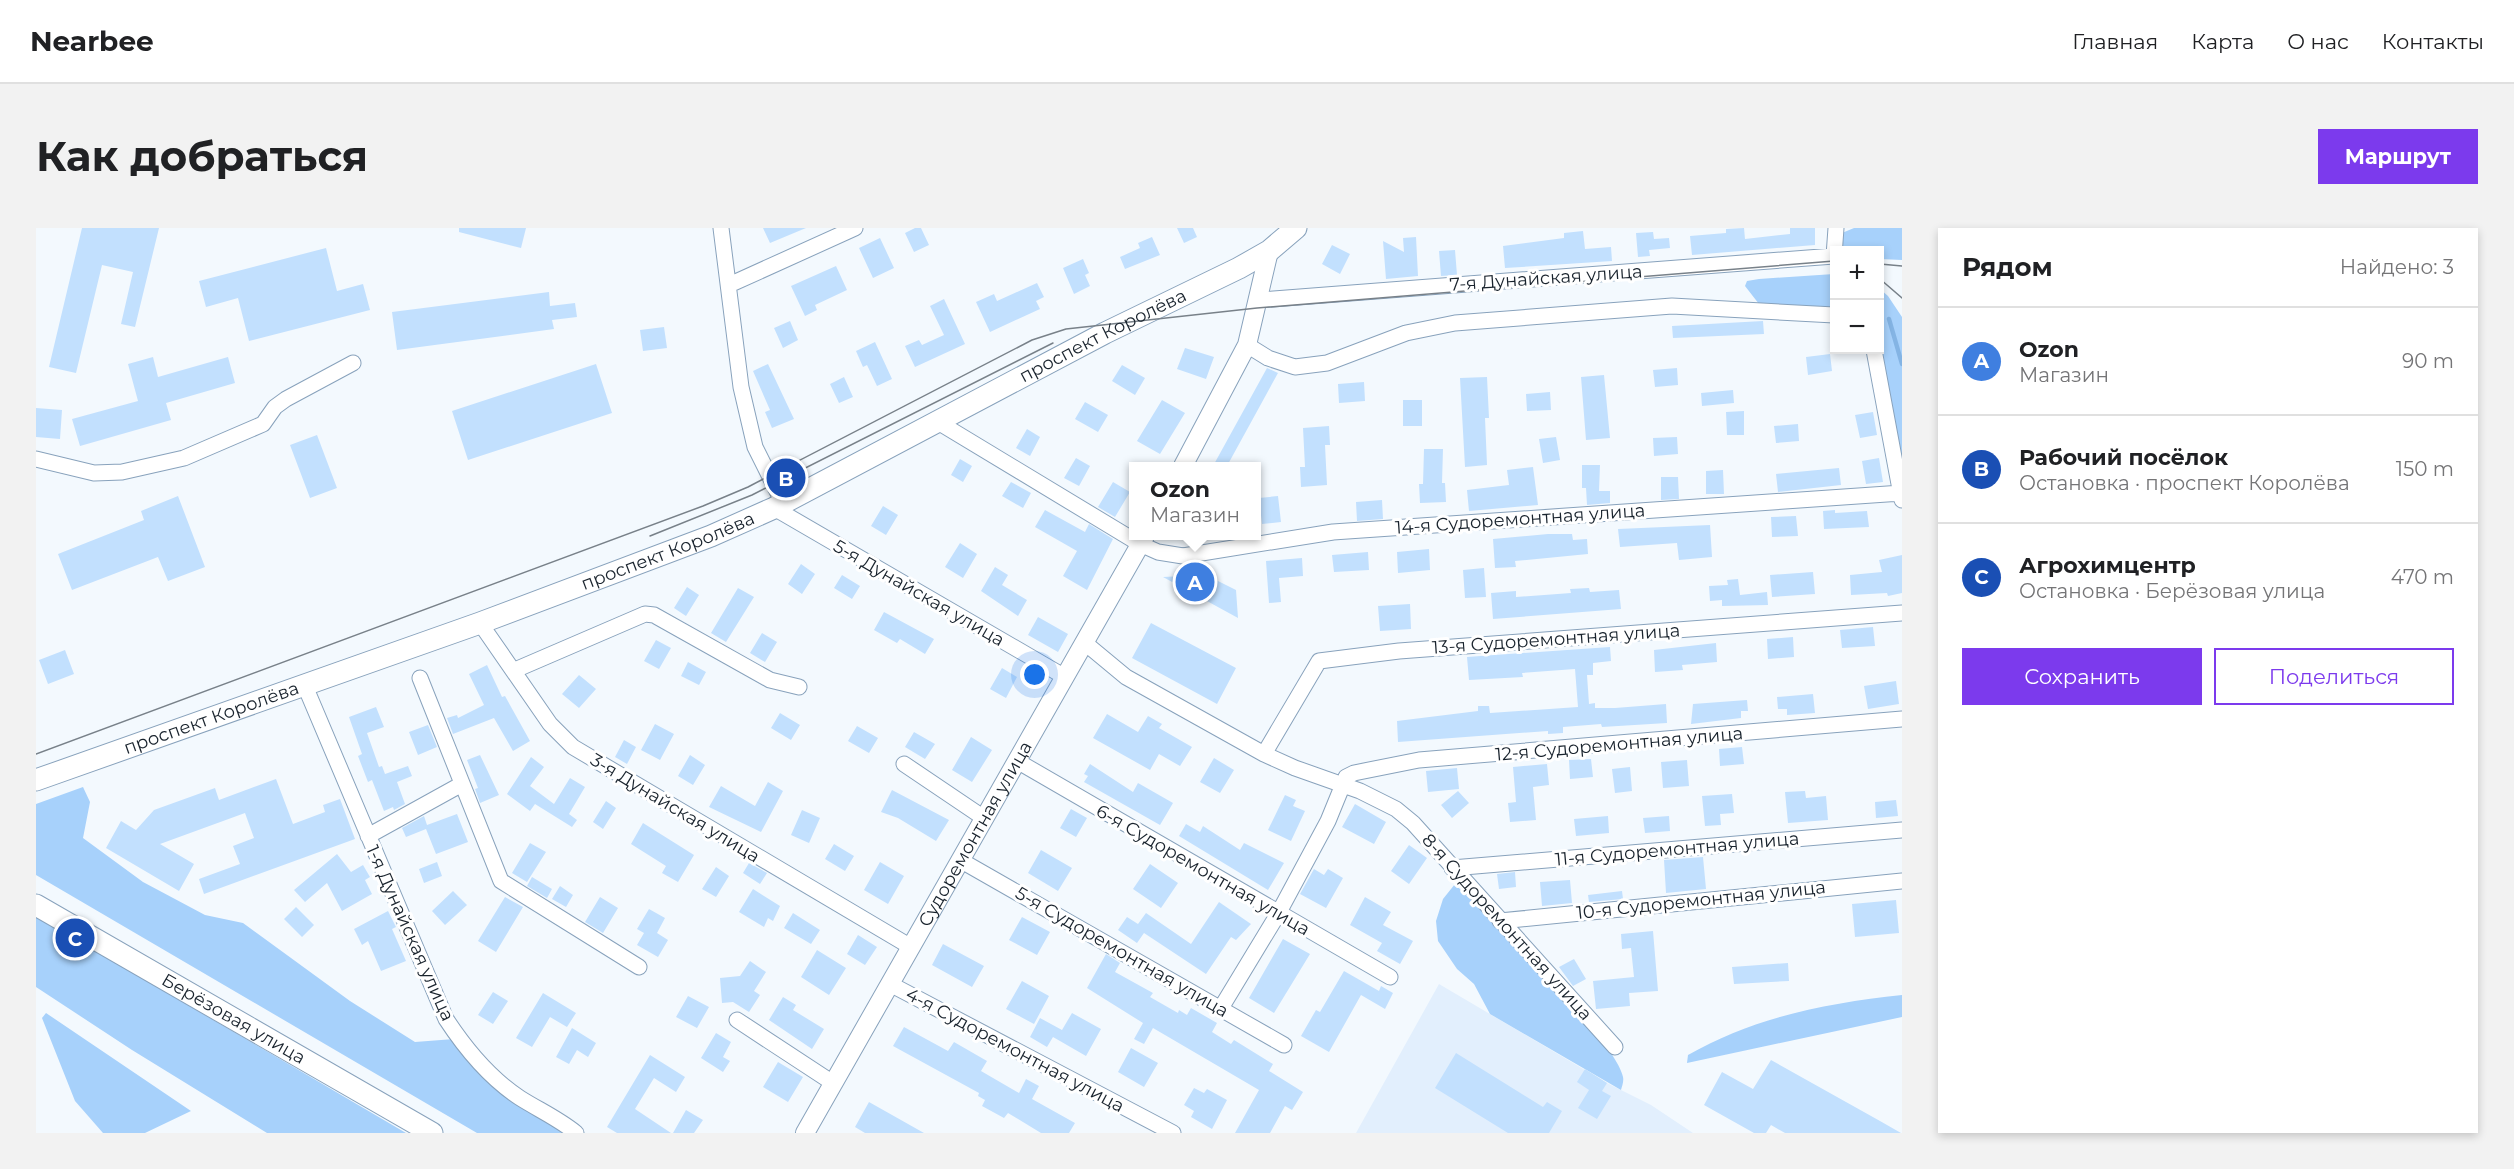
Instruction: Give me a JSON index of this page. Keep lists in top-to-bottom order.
{
  "streets": {
    "main road": ["проспект Королёва", "Берёзовая улица"],
    "street": [
      "7-я Дунайская улица",
      "14-я Судоремонтная улица",
      "5-я Дунайская улица",
      "13-я Судоремонтная улица",
      "12-я Судоремонтная улица",
      "3-я Дунайская улица",
      "Судоремонтная улица",
      "11-я Судоремонтная улица",
      "6-я Судоремонтная улица",
      "10-я Судоремонтная улица",
      "8-я Судоремонтная улица",
      "1-я Дунайская улица",
      "5-я Судоремонтная улица",
      "4-я Судоремонтная улица"
    ]
  },
  "crossings": [
    ["проспект Королёва", "14-я Судоремонтная улица"],
    ["проспект Королёва", "5-я Дунайская улица"],
    ["проспект Королёва", "3-я Дунайская улица"],
    ["проспект Королёва", "1-я Дунайская улица"],
    ["14-я Судоремонтная улица", "Судоремонтная улица"],
    ["5-я Дунайская улица", "Судоремонтная улица"],
    ["13-я Судоремонтная улица", "8-я Судоремонтная улица"],
    ["12-я Судоремонтная улица", "8-я Судоремонтная улица"],
    ["3-я Дунайская улица", "Судоремонтная улица"],
    ["Судоремонтная улица", "6-я Судоремонтная улица"],
    ["Судоремонтная улица", "8-я Судоремонтная улица"],
    ["Судоремонтная улица", "5-я Судоремонтная улица"],
    ["Судоремонтная улица", "4-я Судоремонтная улица"],
    ["11-я Судоремонтная улица", "8-я Судоремонтная улица"],
    ["10-я Судоремонтная улица", "8-я Судоремонтная улица"]
  ],
  "page": {
    "header": "Nearbee",
    "nav": [
      "Главная",
      "Карта",
      "О нас",
      "Контакты"
    ],
    "buttons": [
      "Маршрут",
      ["Сохранить", "Поделиться"]
    ],
    "title": "Как добраться",
    "heading": ["Рядом", "Найдено: 3"],
    "map_buttons": ["+", "−"],
    "list": [
      {
        "mark": "A",
        "name": "Ozon",
        "note": "Магазин",
        "value": "90 m"
      },
      {
        "mark": "B",
        "name": "Рабочий посёлок",
        "note": "Остановка · проспект Королёва",
        "value": "150 m"
      },
      {
        "mark": "C",
        "name": "Агрохимцентр",
        "note": "Остановка · Берёзовая улица",
        "value": "470 m"
      }
    ],
    "pins": ["B", "A", "C"],
    "popup": ["Ozon", "Магазин"]
  }
}
